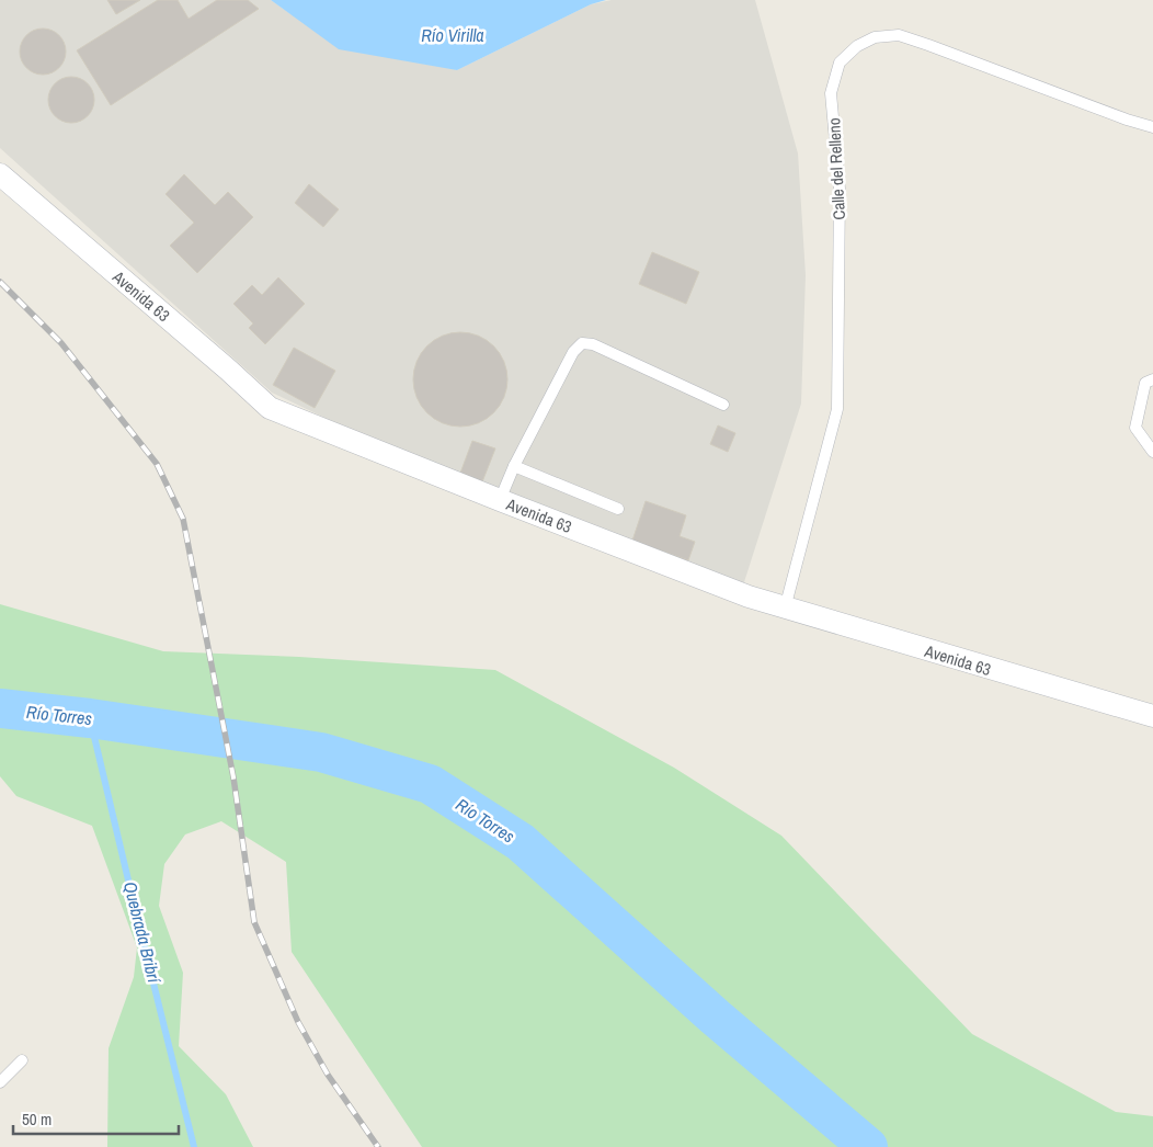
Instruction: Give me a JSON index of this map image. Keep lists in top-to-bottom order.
{
  "streets": {
    "street": ["Avenida 63"],
    "lane": ["Calle del Relleno"]
  },
  "crossings": [
    ["Calle del Relleno", "Avenida 63"]
  ],
  "water": ["Río Virilla", "Río Torres", "Quebrada Bribrí"],
  "scale_bar": "50 m"
}
